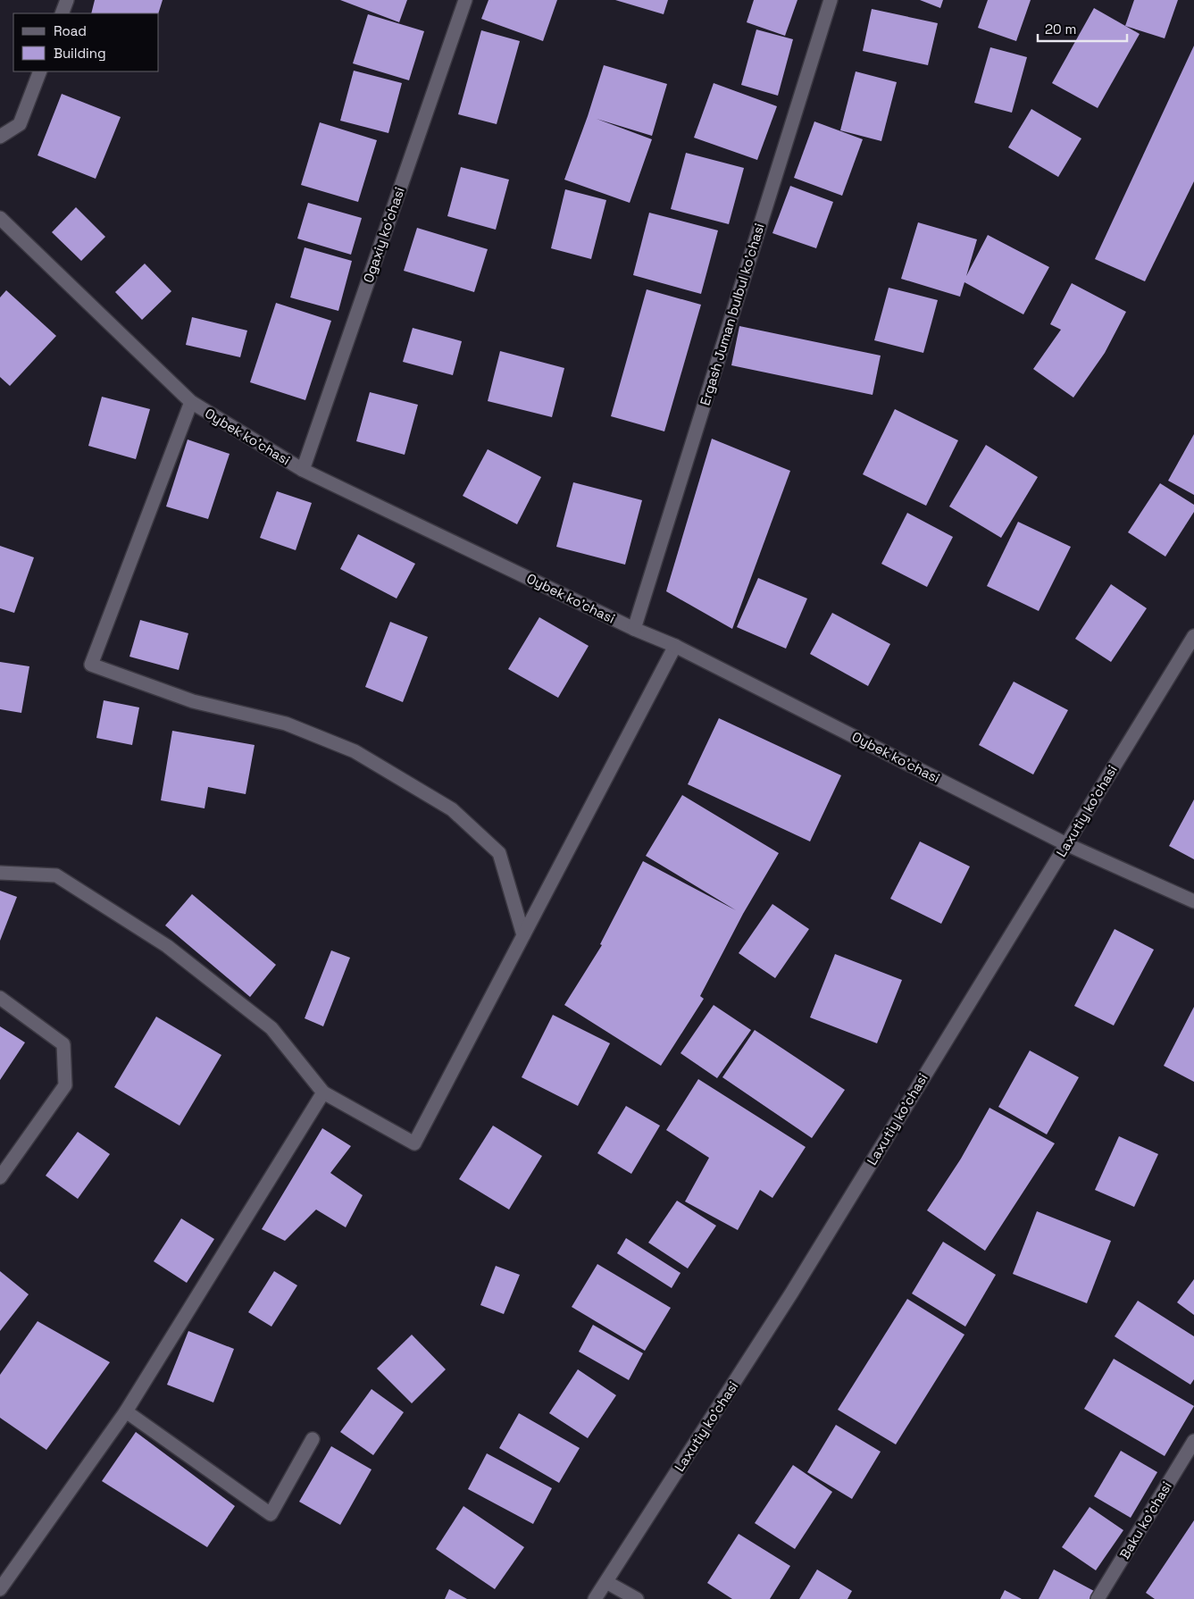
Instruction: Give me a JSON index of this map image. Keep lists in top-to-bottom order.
{
  "streets": {
    "street": [
      "Ogaxiy ko'chasi",
      "Ergash Juman bulbul ko'chasi",
      "Oybek ko'chasi",
      "Laxutiy ko'chasi",
      "Baku ko'chasi"
    ]
  },
  "crossings": [
    ["Ogaxiy ko'chasi", "Oybek ko'chasi"],
    ["Ergash Juman bulbul ko'chasi", "Oybek ko'chasi"],
    ["Oybek ko'chasi", "Laxutiy ko'chasi"]
  ],
  "legend": ["Road", "Building"],
  "scale_bar": "20 m"
}
